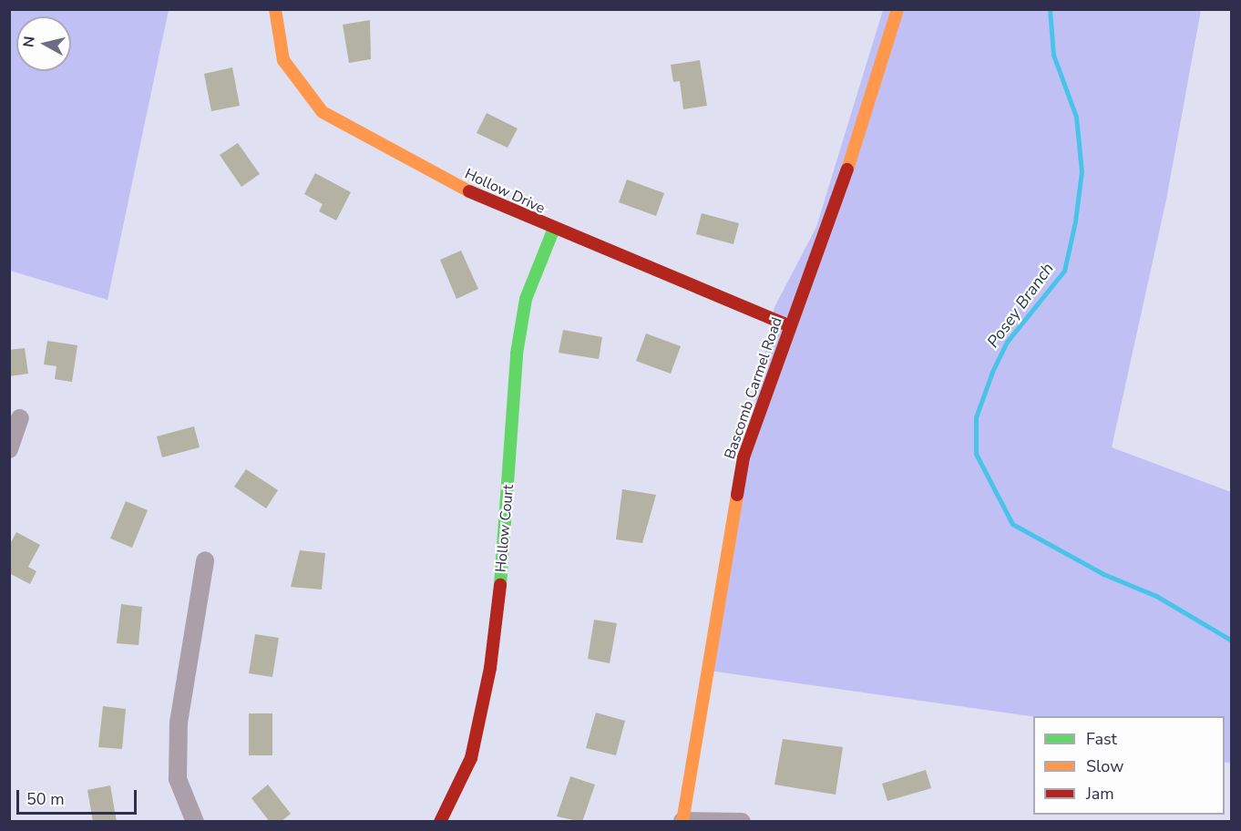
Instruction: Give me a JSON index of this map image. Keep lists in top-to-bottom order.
{
  "streets": {
    "street": ["Hollow Drive", "Bascomb Carmel Road", "Hollow Court"]
  },
  "crossings": [
    ["Hollow Drive", "Bascomb Carmel Road"],
    ["Hollow Drive", "Hollow Court"]
  ],
  "water": ["Posey Branch"],
  "legend": ["Fast", "Slow", "Jam"],
  "scale_bar": "50 m",
  "north": "left"
}
